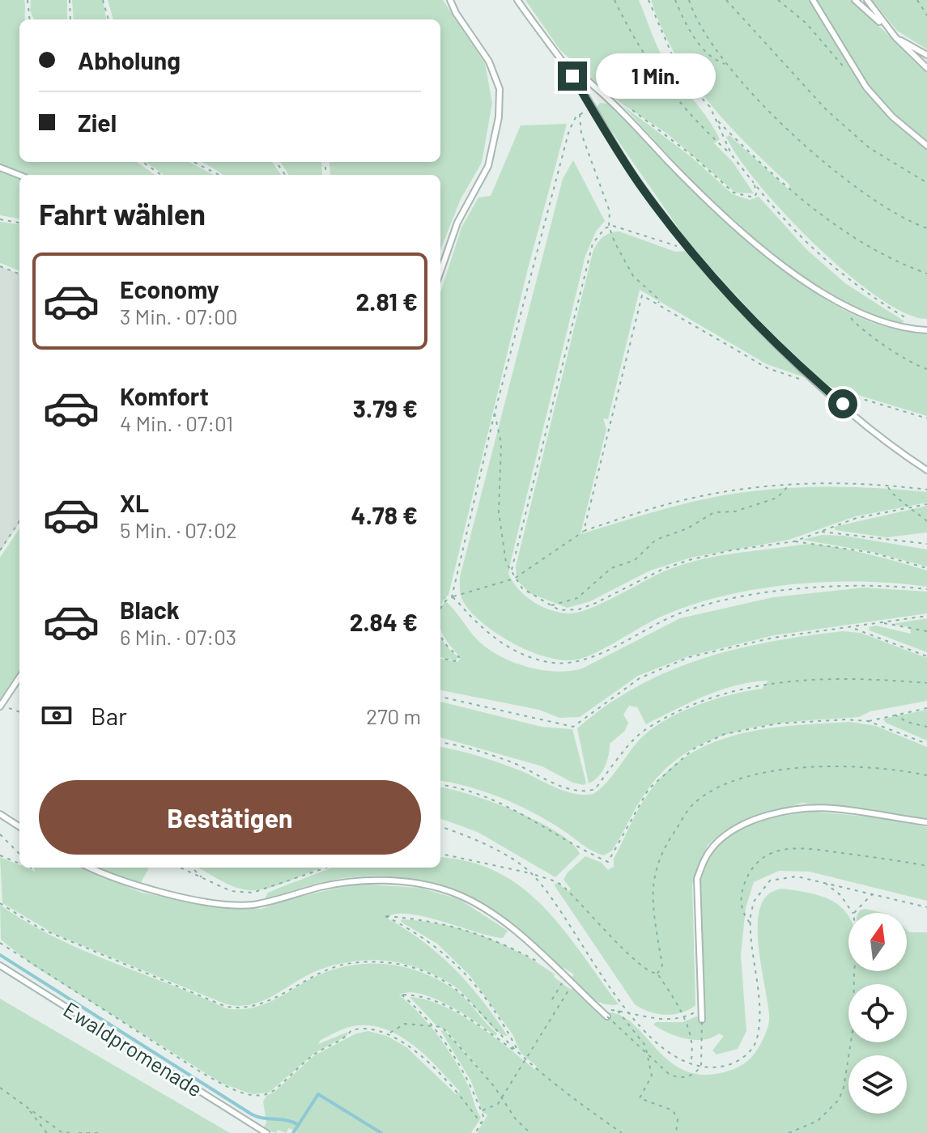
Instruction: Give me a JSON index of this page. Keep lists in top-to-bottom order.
{
  "streets": {
    "lane": ["Ewaldpromenade"]
  },
  "north": "top",
  "page": {
    "banner": ["Abholung", "Ziel"],
    "bubble": "1 Min.",
    "heading": "Fahrt wählen",
    "list": [
      {
        "name": "Economy",
        "note": "3 Min. · 07:00",
        "value": "2.81 €"
      },
      {
        "name": "Komfort",
        "note": "4 Min. · 07:01",
        "value": "3.79 €"
      },
      {
        "name": "XL",
        "note": "5 Min. · 07:02",
        "value": "4.78 €"
      },
      {
        "name": "Black",
        "note": "6 Min. · 07:03",
        "value": "2.84 €"
      }
    ],
    "pay": ["Bar", "270 m"],
    "buttons": "Bestätigen"
  }
}
